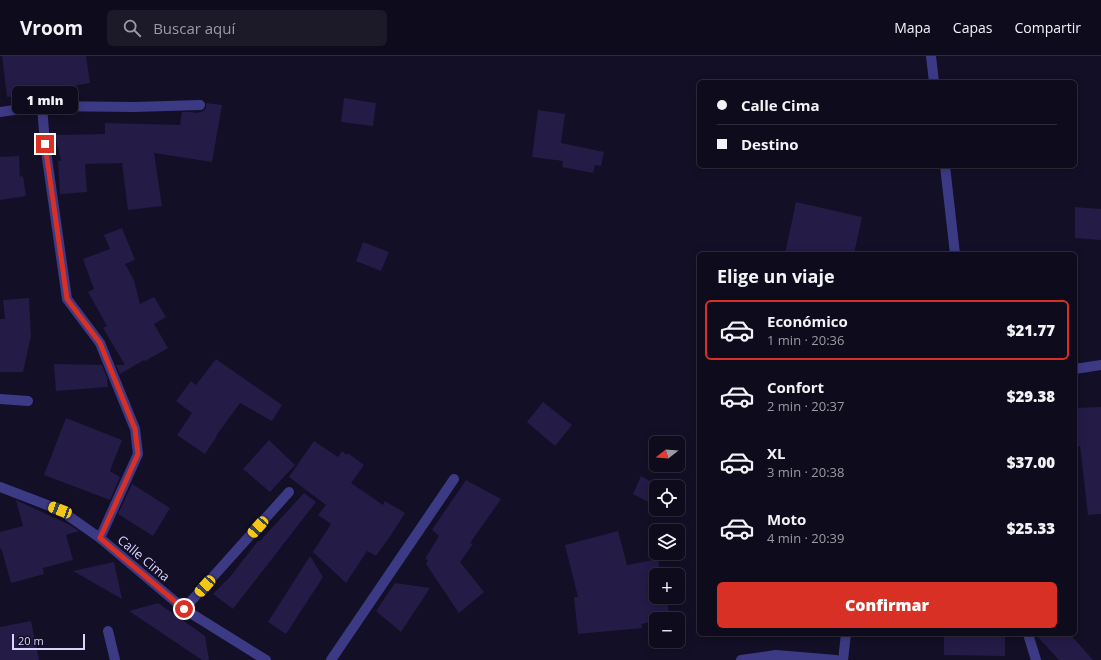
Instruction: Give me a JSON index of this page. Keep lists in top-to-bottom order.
{
  "streets": {
    "street": ["Calle Cima"]
  },
  "scale_bar": "20 m",
  "north": "left",
  "page": {
    "header": "Vroom",
    "search": "Buscar aquí",
    "nav": ["Mapa", "Capas", "Compartir"],
    "banner": ["Calle Cima", "Destino"],
    "bubble": "1 min",
    "heading": "Elige un viaje",
    "list": [
      {
        "name": "Económico",
        "note": "1 min · 20:36",
        "value": "$21.77"
      },
      {
        "name": "Confort",
        "note": "2 min · 20:37",
        "value": "$29.38"
      },
      {
        "name": "XL",
        "note": "3 min · 20:38",
        "value": "$37.00"
      },
      {
        "name": "Moto",
        "note": "4 min · 20:39",
        "value": "$25.33"
      }
    ],
    "map_buttons": ["+", "−"],
    "buttons": "Confirmar",
    "scale": "20 m"
  }
}
